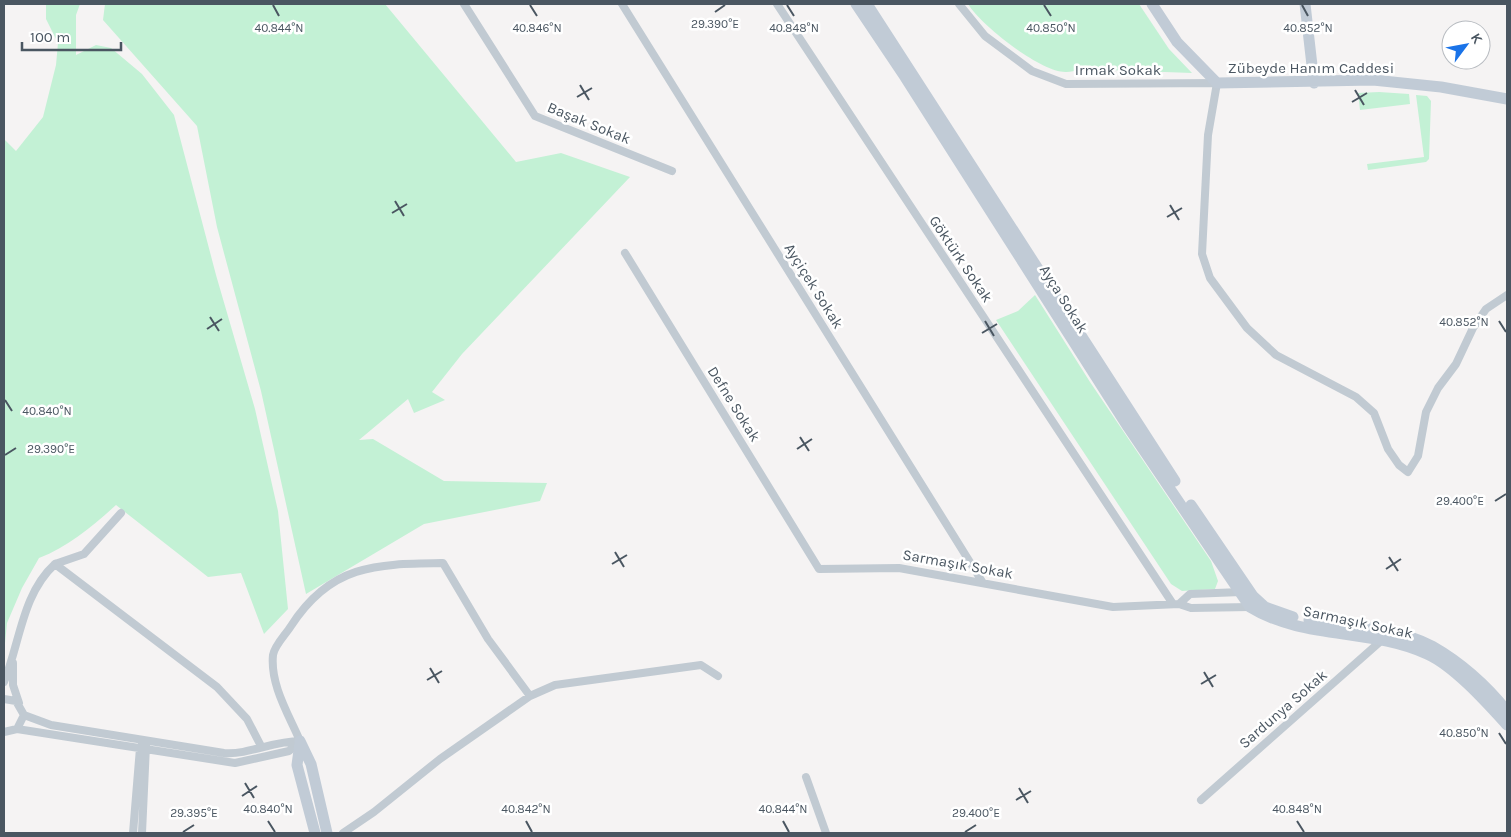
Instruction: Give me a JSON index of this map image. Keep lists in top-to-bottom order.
{
  "streets": {
    "street": [
      "Zübeyde Hanım Caddesi",
      "Irmak Sokak",
      "Başak Sokak",
      "Göktürk Sokak",
      "Ayçiçek Sokak",
      "Ayça Sokak",
      "Defne Sokak",
      "Sarmaşık Sokak",
      "Sardunya Sokak"
    ]
  },
  "crossings": [
    ["Zübeyde Hanım Caddesi", "Irmak Sokak"],
    ["Göktürk Sokak", "Sarmaşık Sokak"],
    ["Ayçiçek Sokak", "Sarmaşık Sokak"],
    ["Ayça Sokak", "Sarmaşık Sokak"],
    ["Defne Sokak", "Sarmaşık Sokak"],
    ["Sarmaşık Sokak", "Sardunya Sokak"]
  ],
  "scale_bar": "100 m",
  "north": "top right",
  "coordinates": [
    "29.390°E",
    "40.844°N",
    "40.846°N",
    "40.848°N",
    "40.850°N",
    "40.852°N",
    "40.840°N",
    "29.400°E",
    "40.842°N",
    "29.395°E"
  ]
}
